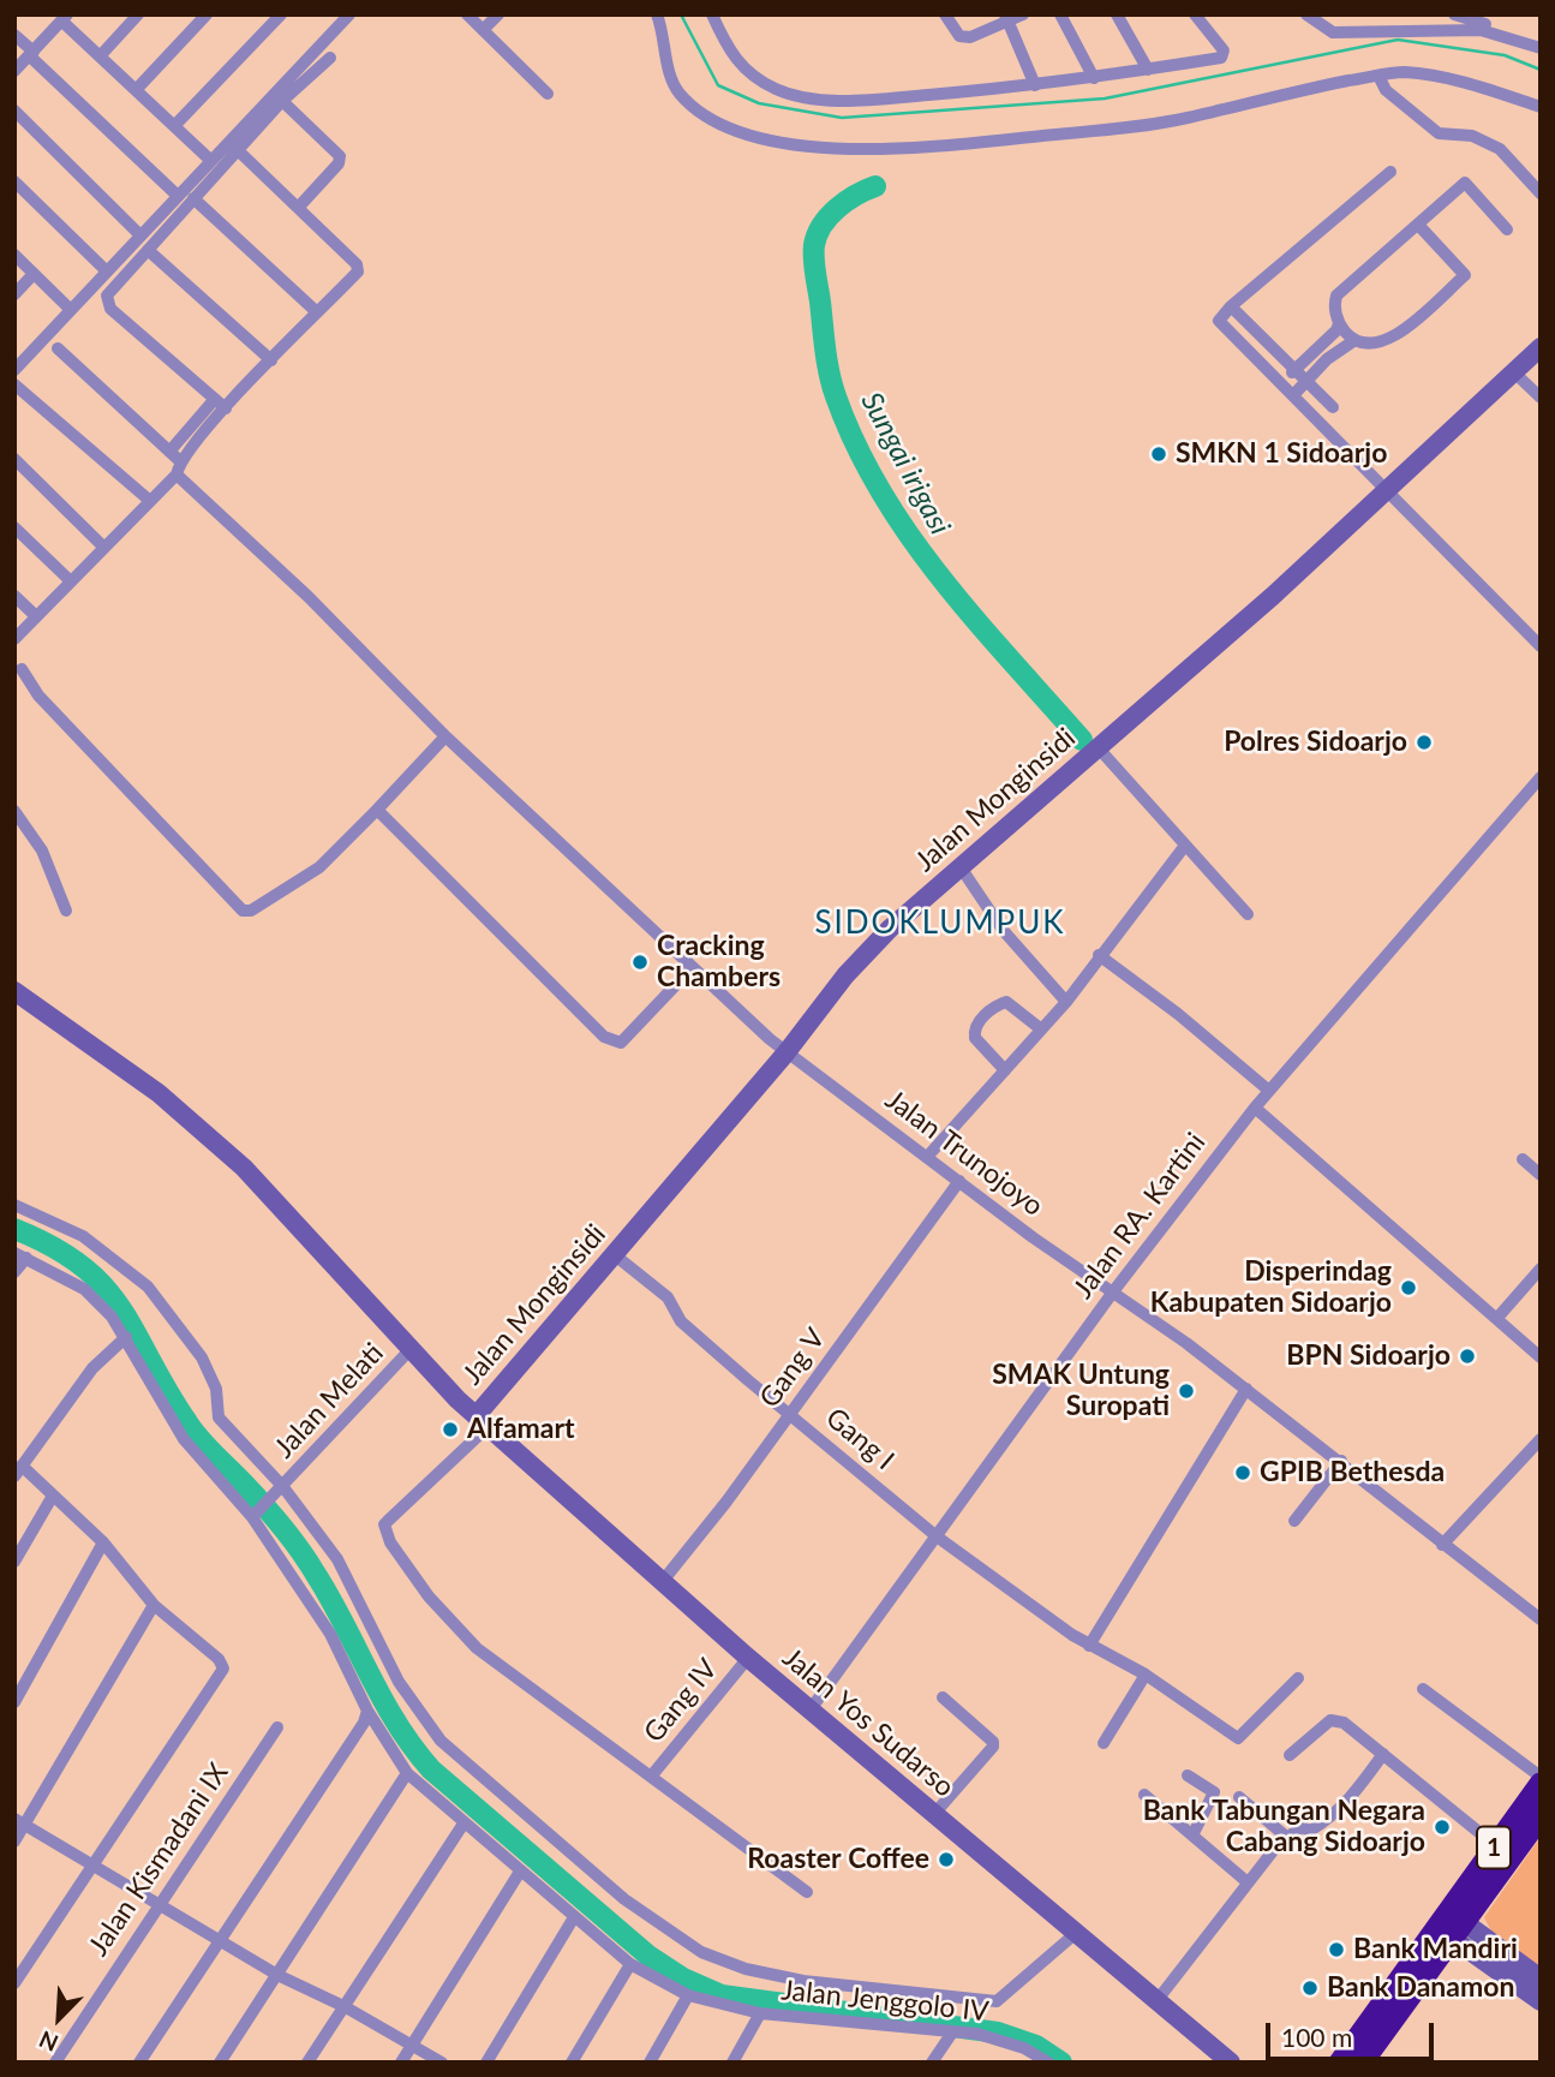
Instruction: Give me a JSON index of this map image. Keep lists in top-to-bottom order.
{
  "streets": {
    "highway": ["1"],
    "main road": ["Jalan Monginsidi", "Jalan Yos Sudarso"],
    "street": [
      "Jalan Trunojoyo",
      "Jalan RA. Kartini",
      "Gang V",
      "Jalan Melati",
      "Gang I",
      "Gang IV",
      "Jalan Kismadani IX",
      "Jalan Jenggolo IV"
    ]
  },
  "crossings": [
    ["Jalan Monginsidi", "Jalan Trunojoyo"],
    ["Jalan Monginsidi", "Gang I"],
    ["Jalan Monginsidi", "Jalan Yos Sudarso"],
    ["Jalan Trunojoyo", "Jalan RA. Kartini"],
    ["Jalan Trunojoyo", "Gang V"],
    ["Jalan RA. Kartini", "Gang I"],
    ["Jalan RA. Kartini", "Jalan Yos Sudarso"],
    ["Gang V", "Gang I"],
    ["Gang V", "Jalan Yos Sudarso"],
    ["Jalan Melati", "Jalan Yos Sudarso"],
    ["Jalan Melati", "Jalan Jenggolo IV"],
    ["Gang IV", "Jalan Yos Sudarso"]
  ],
  "districts": ["SIDOKLUMPUK"],
  "water": ["Sungai irigasi"],
  "places": [
    "SMKN 1 Sidoarjo",
    "Polres Sidoarjo",
    "Cracking Chambers",
    "Disperindag Kabupaten Sidoarjo",
    "BPN Sidoarjo",
    "SMAK Untung Suropati",
    "Alfamart",
    "GPIB Bethesda",
    "Bank Tabungan Negara Cabang Sidoarjo",
    "Roaster Coffee",
    "Bank Mandiri",
    "Bank Danamon"
  ],
  "scale_bar": "100 m",
  "north": "bottom left"
}
